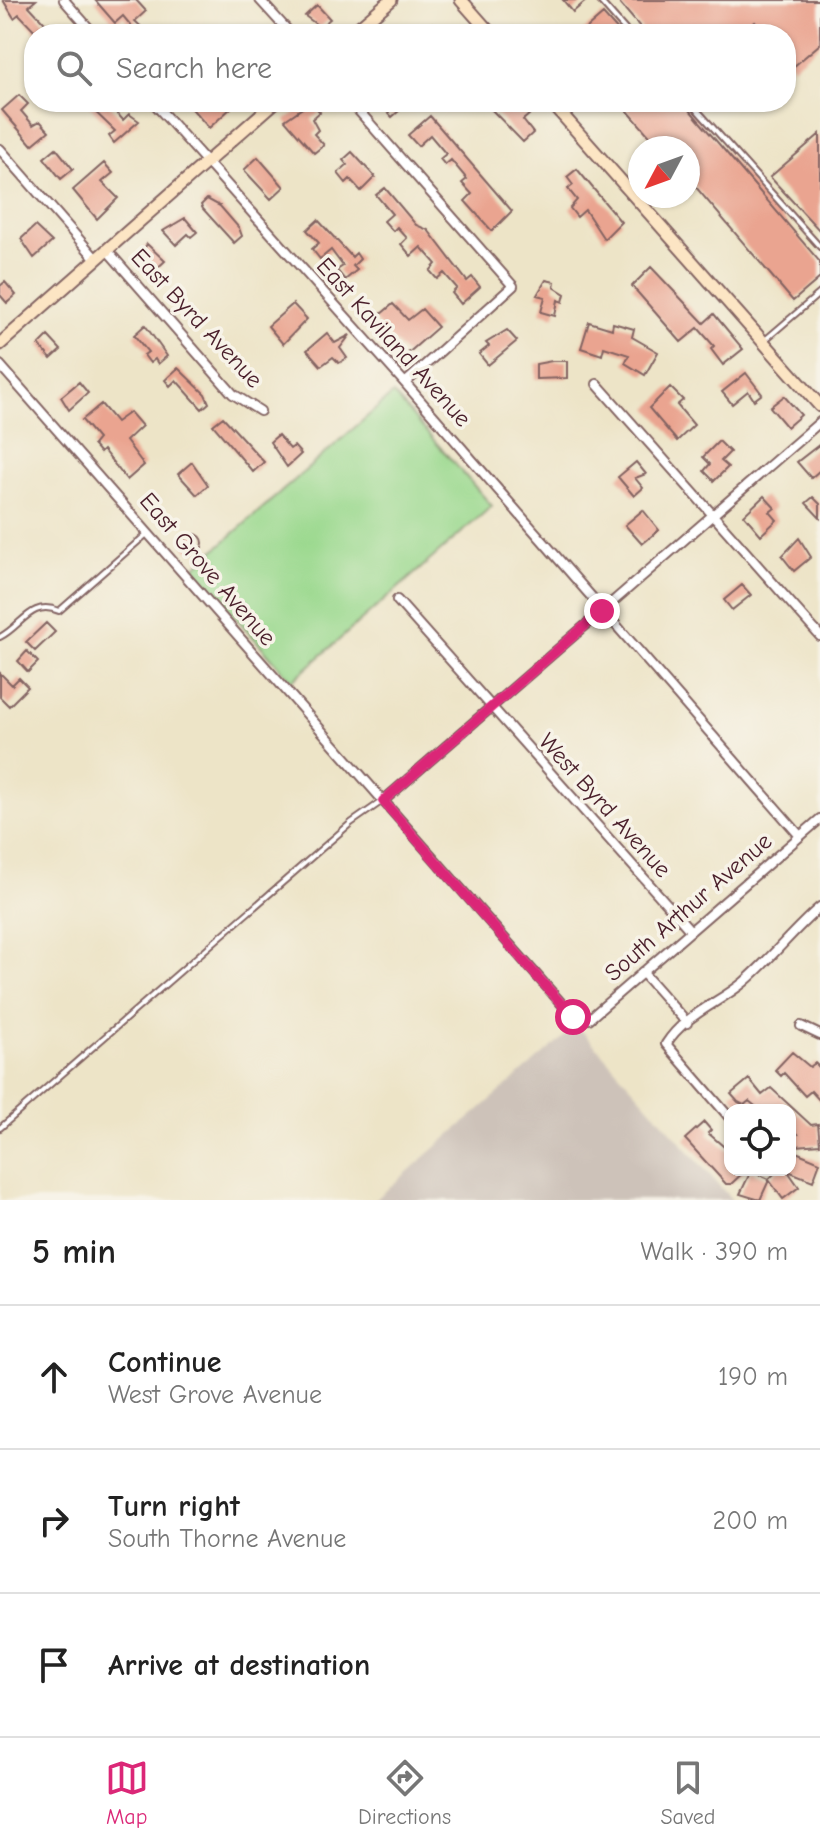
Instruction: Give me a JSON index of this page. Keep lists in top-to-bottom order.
{
  "streets": {
    "street": [
      "East Byrd Avenue",
      "East Kaviland Avenue",
      "East Grove Avenue",
      "West Byrd Avenue",
      "South Arthur Avenue"
    ]
  },
  "crossings": [
    ["East Kaviland Avenue", "South Arthur Avenue"],
    ["East Grove Avenue", "South Arthur Avenue"],
    ["West Byrd Avenue", "South Arthur Avenue"]
  ],
  "north": "bottom left",
  "page": {
    "search": "Search here",
    "heading": ["5 min", "Walk · 390 m"],
    "list": [
      ["Continue", "West Grove Avenue", "190 m"],
      ["Turn right", "South Thorne Avenue", "200 m"],
      "Arrive at destination"
    ],
    "nav": ["Map", "Directions", "Saved"]
  }
}
